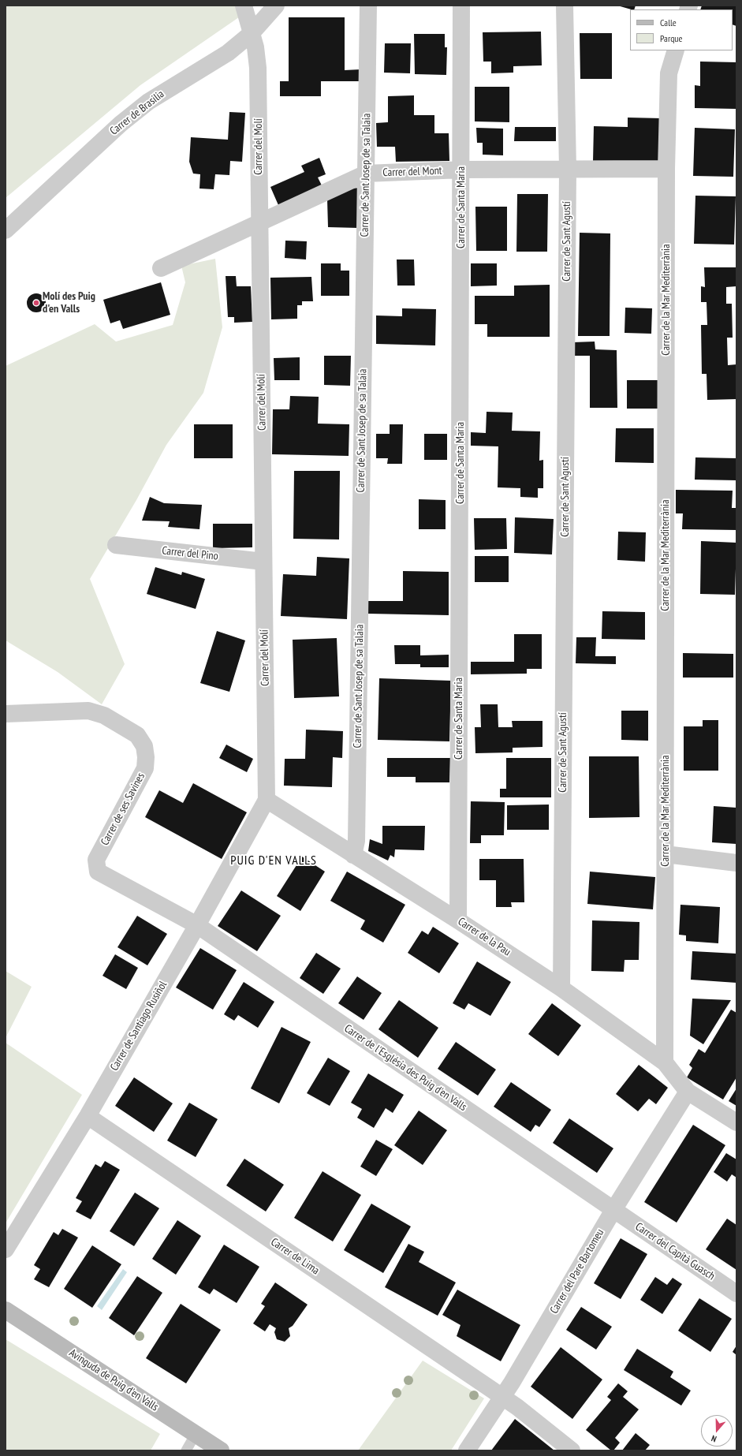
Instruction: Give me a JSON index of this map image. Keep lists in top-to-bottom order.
{
  "streets": {
    "street": [
      "Carrer de Brasilia",
      "Carrer del Molí",
      "Carrer del Mont",
      "Carrer de Sant Josep de sa Talaia",
      "Carrer de Santa Maria",
      "Carrer de Sant Agustí",
      "Carrer de la Mar Mediterrània",
      "Carrer del Pino",
      "Carrer de ses Savines",
      "Carrer de la Pau",
      "Carrer de Santiago Rusiñol",
      "Carrer de l'Església des Puig d'en Valls",
      "Carrer del Capità Guasch",
      "Carrer de Lima",
      "Carrer del Pare Bartomeu",
      "Avinguda de Puig d'en Valls"
    ]
  },
  "crossings": [
    ["Carrer de Brasilia", "Carrer del Molí"],
    ["Carrer del Molí", "Carrer del Mont"],
    ["Carrer del Molí", "Carrer del Pino"],
    ["Carrer del Molí", "Carrer de la Pau"],
    ["Carrer del Molí", "Carrer de Santiago Rusiñol"],
    ["Carrer del Mont", "Carrer de Sant Josep de sa Talaia"],
    ["Carrer del Mont", "Carrer de Santa Maria"],
    ["Carrer del Mont", "Carrer de Sant Agustí"],
    ["Carrer del Mont", "Carrer de la Mar Mediterrània"],
    ["Carrer de Sant Josep de sa Talaia", "Carrer de la Pau"],
    ["Carrer de Santa Maria", "Carrer de la Pau"],
    ["Carrer de Sant Agustí", "Carrer de la Pau"],
    ["Carrer de la Mar Mediterrània", "Carrer de la Pau"],
    ["Carrer de ses Savines", "Carrer de Santiago Rusiñol"],
    ["Carrer de ses Savines", "Carrer de l'Església des Puig d'en Valls"],
    ["Carrer de la Pau", "Carrer de Santiago Rusiñol"],
    ["Carrer de la Pau", "Carrer del Pare Bartomeu"],
    ["Carrer de Santiago Rusiñol", "Carrer de l'Església des Puig d'en Valls"],
    ["Carrer de Santiago Rusiñol", "Carrer de Lima"],
    ["Carrer de l'Església des Puig d'en Valls", "Carrer del Capità Guasch"],
    ["Carrer de l'Església des Puig d'en Valls", "Carrer del Pare Bartomeu"],
    ["Carrer del Capità Guasch", "Carrer del Pare Bartomeu"],
    ["Carrer de Lima", "Carrer del Pare Bartomeu"]
  ],
  "districts": ["PUIG D'EN VALLS"],
  "places": ["Molí des Puig d'en Valls"],
  "legend": ["Calle", "Parque"],
  "north": "bottom"
}
